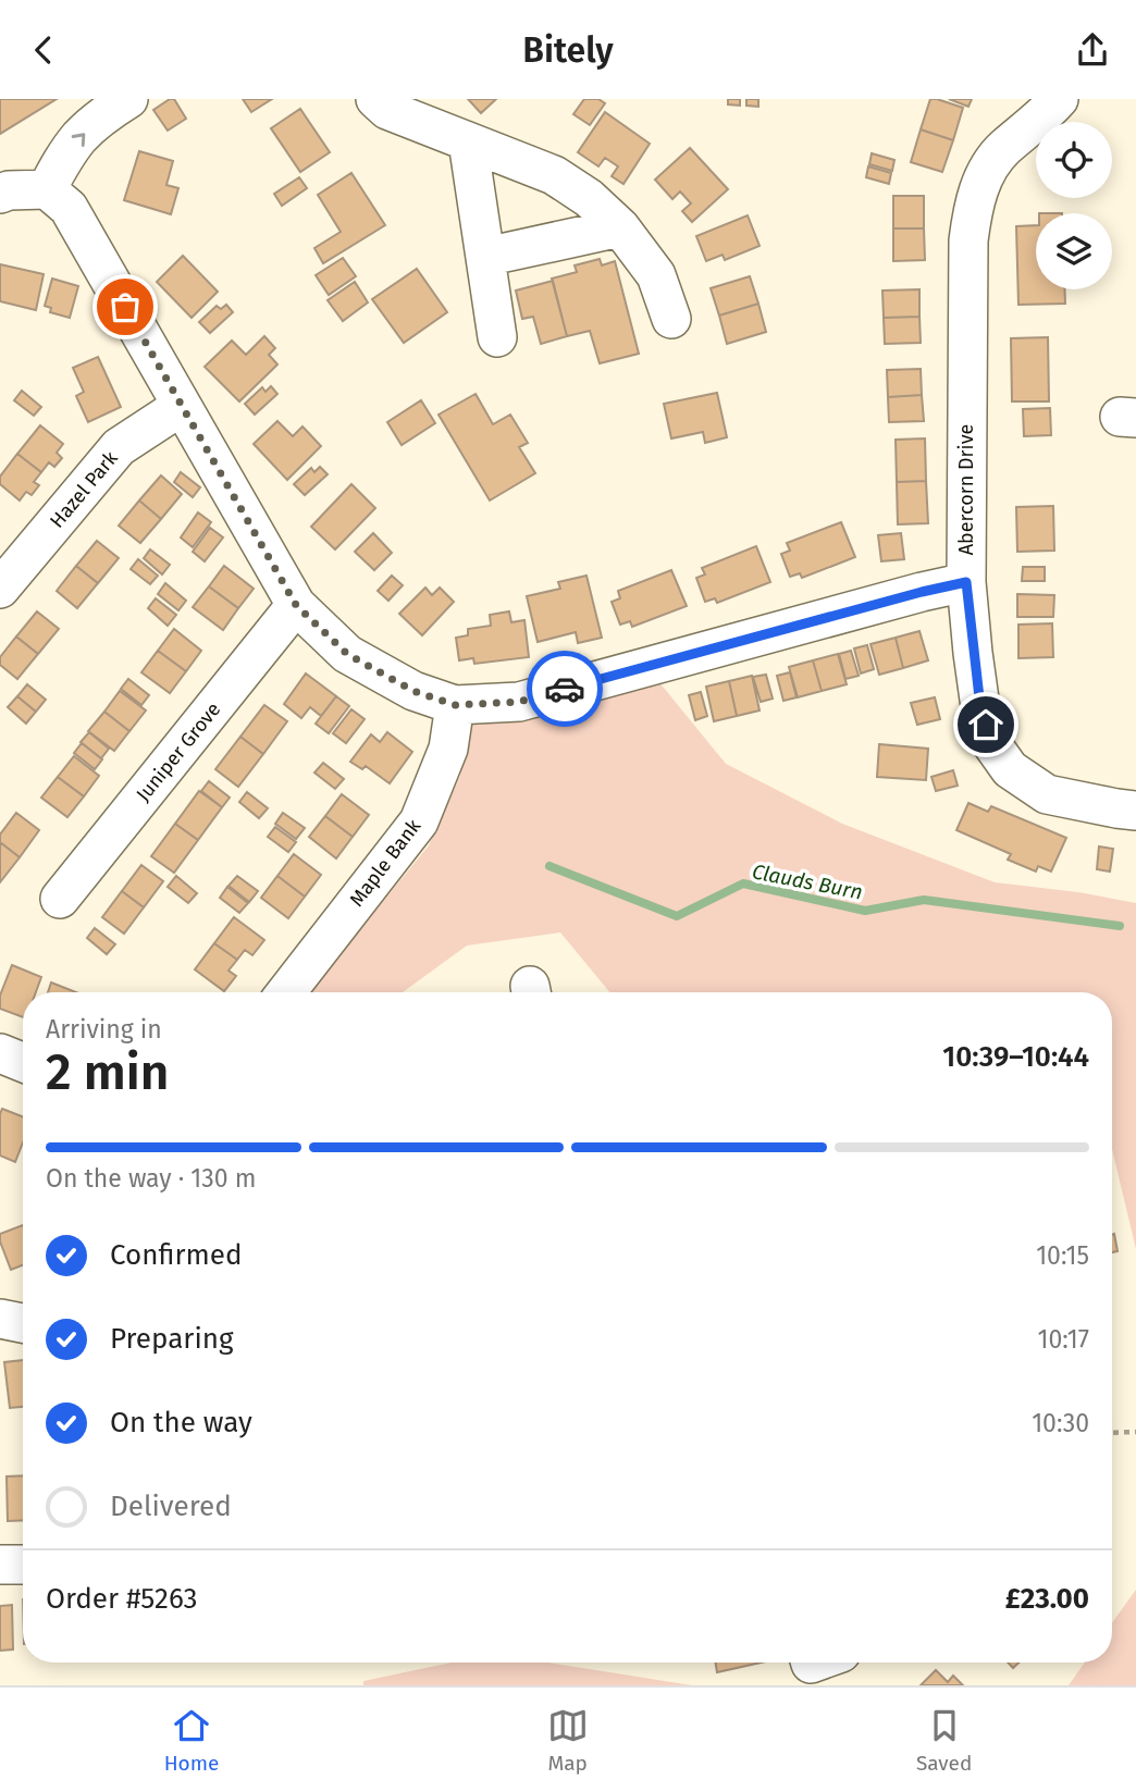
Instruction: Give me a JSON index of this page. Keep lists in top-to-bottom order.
{
  "streets": {
    "street": [
      "Hazel Park",
      "Abercorn Drive",
      "Juniper Grove",
      "Maple Bank"
    ]
  },
  "water": ["Clauds Burn"],
  "page": {
    "header": "Bitely",
    "heading": ["2 min", "Arriving in", "10:39–10:44"],
    "panel": ["Order #5263", "£23.00"],
    "bar": "On the way · 130 m",
    "list": [
      ["Confirmed", "10:15"],
      ["Preparing", "10:17"],
      ["On the way", "10:30"],
      "Delivered"
    ],
    "tabs": ["Home", "Map", "Saved"]
  }
}
